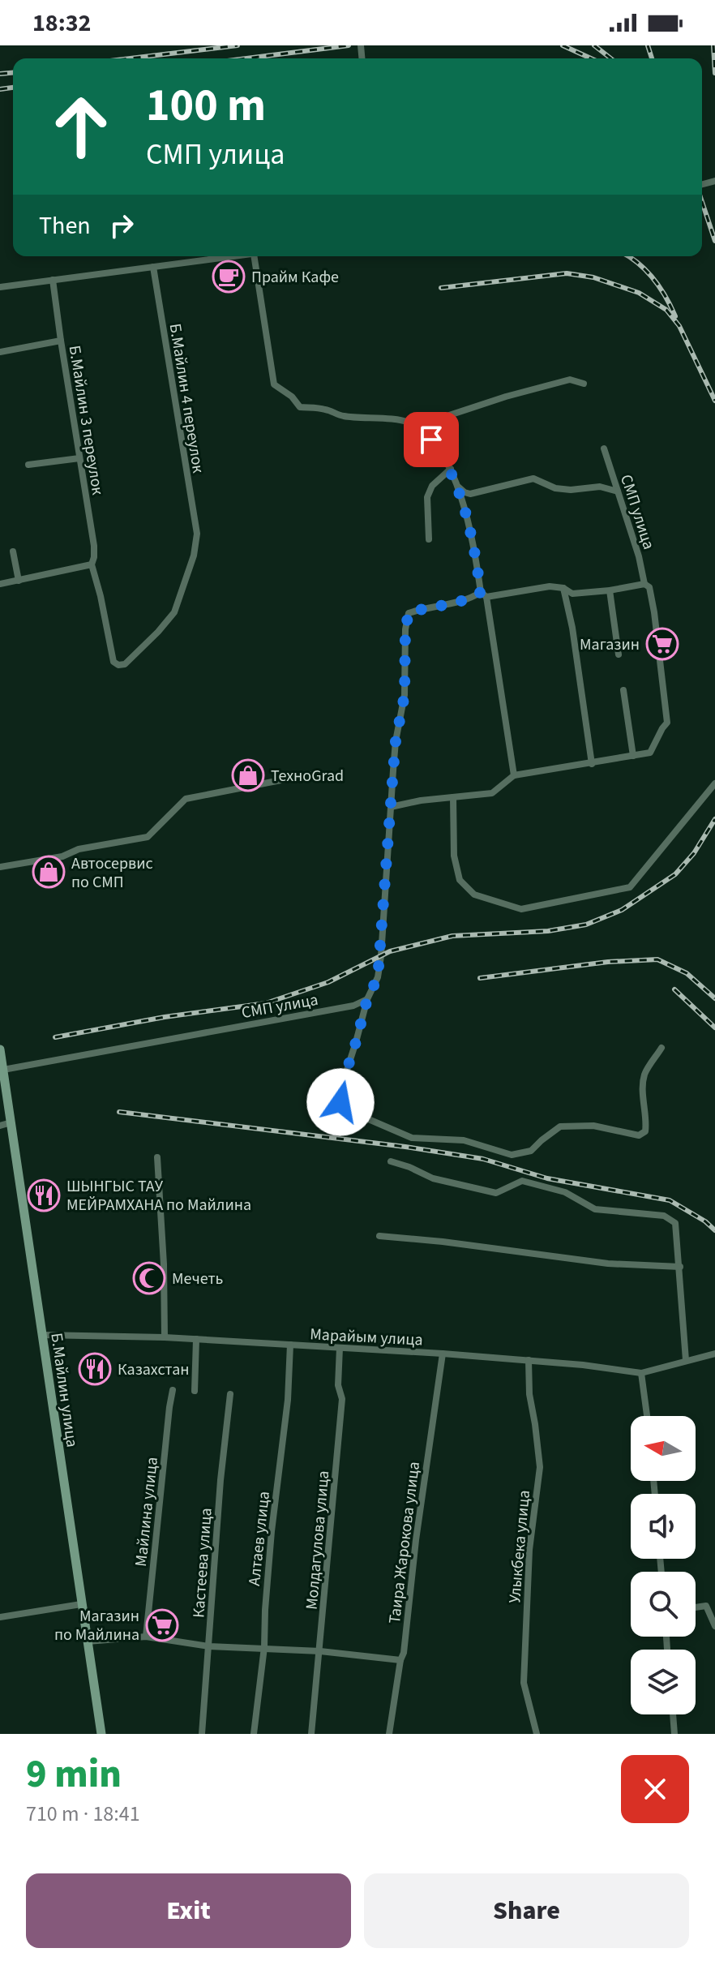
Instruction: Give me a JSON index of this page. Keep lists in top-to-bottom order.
{
  "streets": {
    "street": [
      "Б.Майлин 4 переулок",
      "Б.Майлин 3 переулок",
      "СМП улица",
      "Марайым улица",
      "Б.Майлин улица",
      "Майлина улица",
      "Алтаев улица",
      "Молдагулова улица",
      "Таира Жарокова улица",
      "Улыкбека улица",
      "Кастеева улица"
    ]
  },
  "crossings": [
    ["Б.Майлин 4 переулок", "Б.Майлин 3 переулок"],
    ["СМП улица", "Б.Майлин улица"],
    ["Марайым улица", "Б.Майлин улица"],
    ["Марайым улица", "Алтаев улица"],
    ["Марайым улица", "Молдагулова улица"],
    ["Марайым улица", "Таира Жарокова улица"],
    ["Марайым улица", "Улыкбека улица"]
  ],
  "places": {
    "cafe": ["Прайм Кафе"],
    "supermarket": ["Магазин", "Магазин по Майлина"],
    "shop": ["ТехноGrad", "Автосервис по СМП"],
    "restaurant": ["ШЫНГЫС ТАУ МЕЙРАМХАНА по Майлина", "Казахстан"],
    "mosque": ["Мечеть"]
  },
  "north": "left",
  "page": {
    "status": "18:32",
    "turn": ["100 m", "СМП улица"],
    "then": "Then",
    "heading": ["9 min", "710 m · 18:41"],
    "buttons": ["Exit", "Share"]
  }
}
